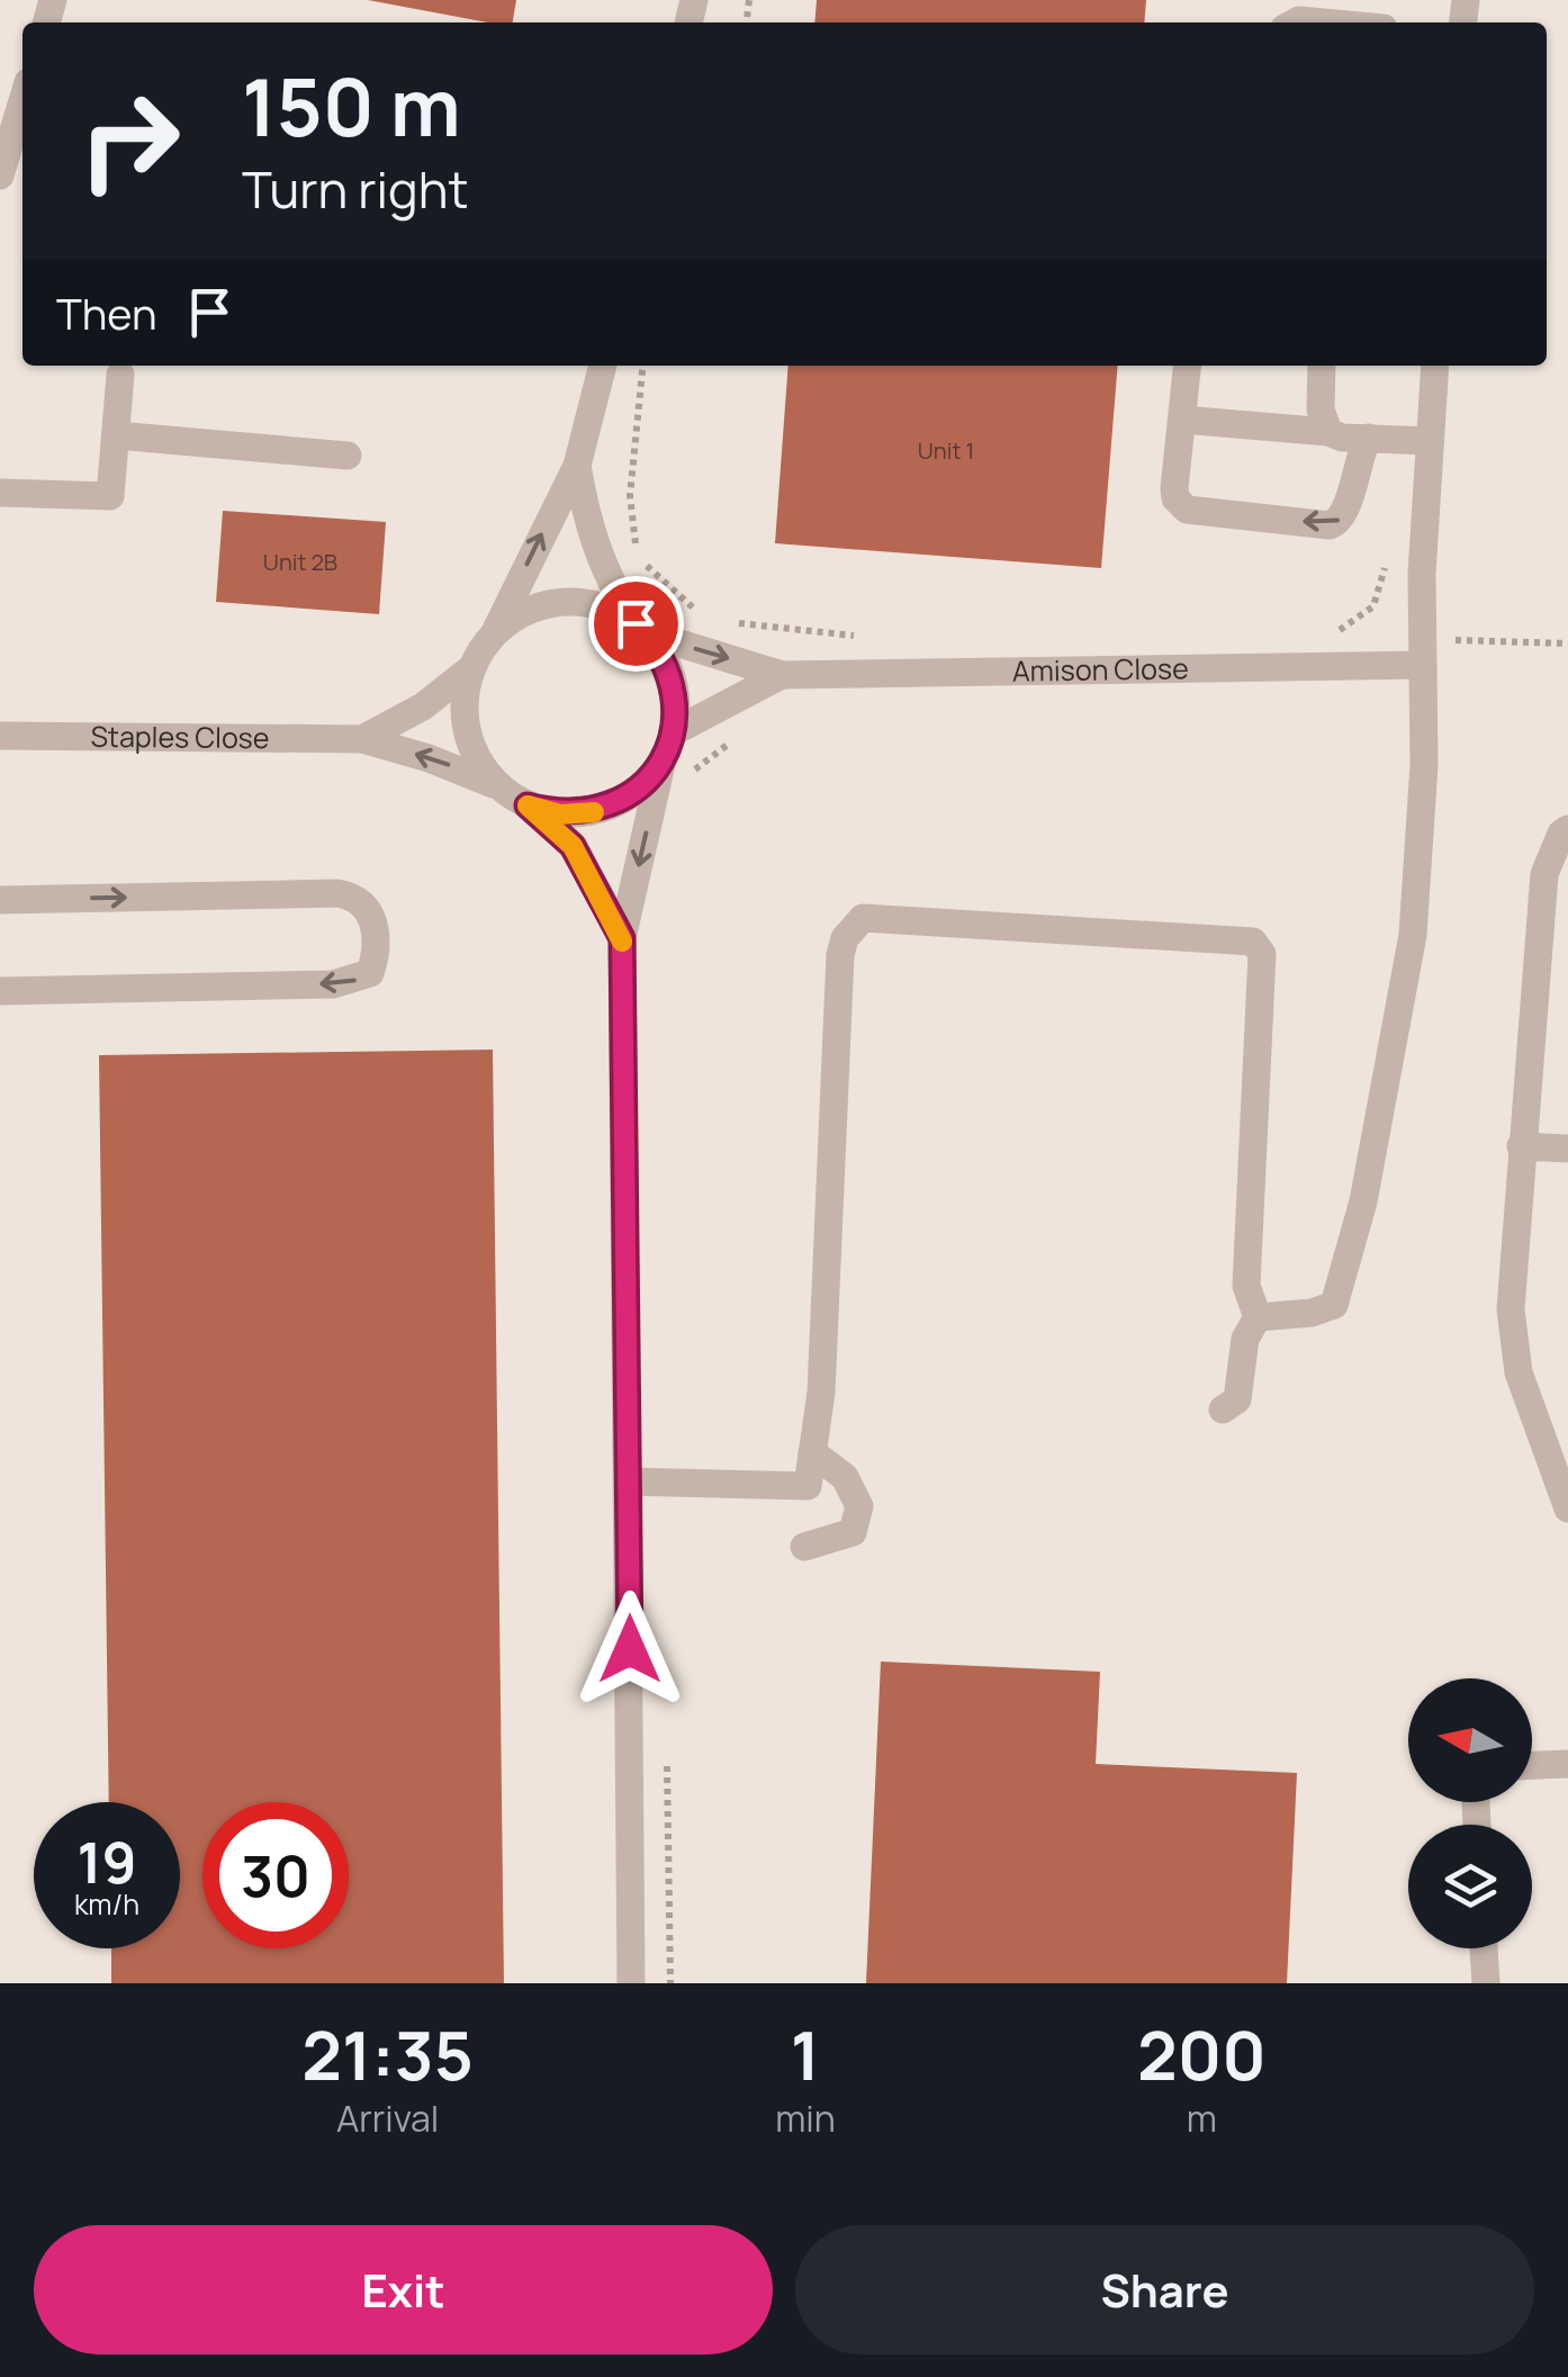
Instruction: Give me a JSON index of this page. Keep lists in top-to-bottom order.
{
  "streets": {
    "street": ["Amison Close", "Staples Close"]
  },
  "crossings": [
    ["Amison Close", "Staples Close"]
  ],
  "house_numbers": ["Unit 1", "Unit 2B"],
  "north": "left",
  "page": {
    "turn": ["150 m", "Turn right"],
    "then": "Then",
    "speed": "19 km/h",
    "limit": "30",
    "eta": [
      "21:35",
      "Arrival",
      "1",
      "min",
      "200",
      "m"
    ],
    "buttons": ["Exit", "Share"]
  }
}
